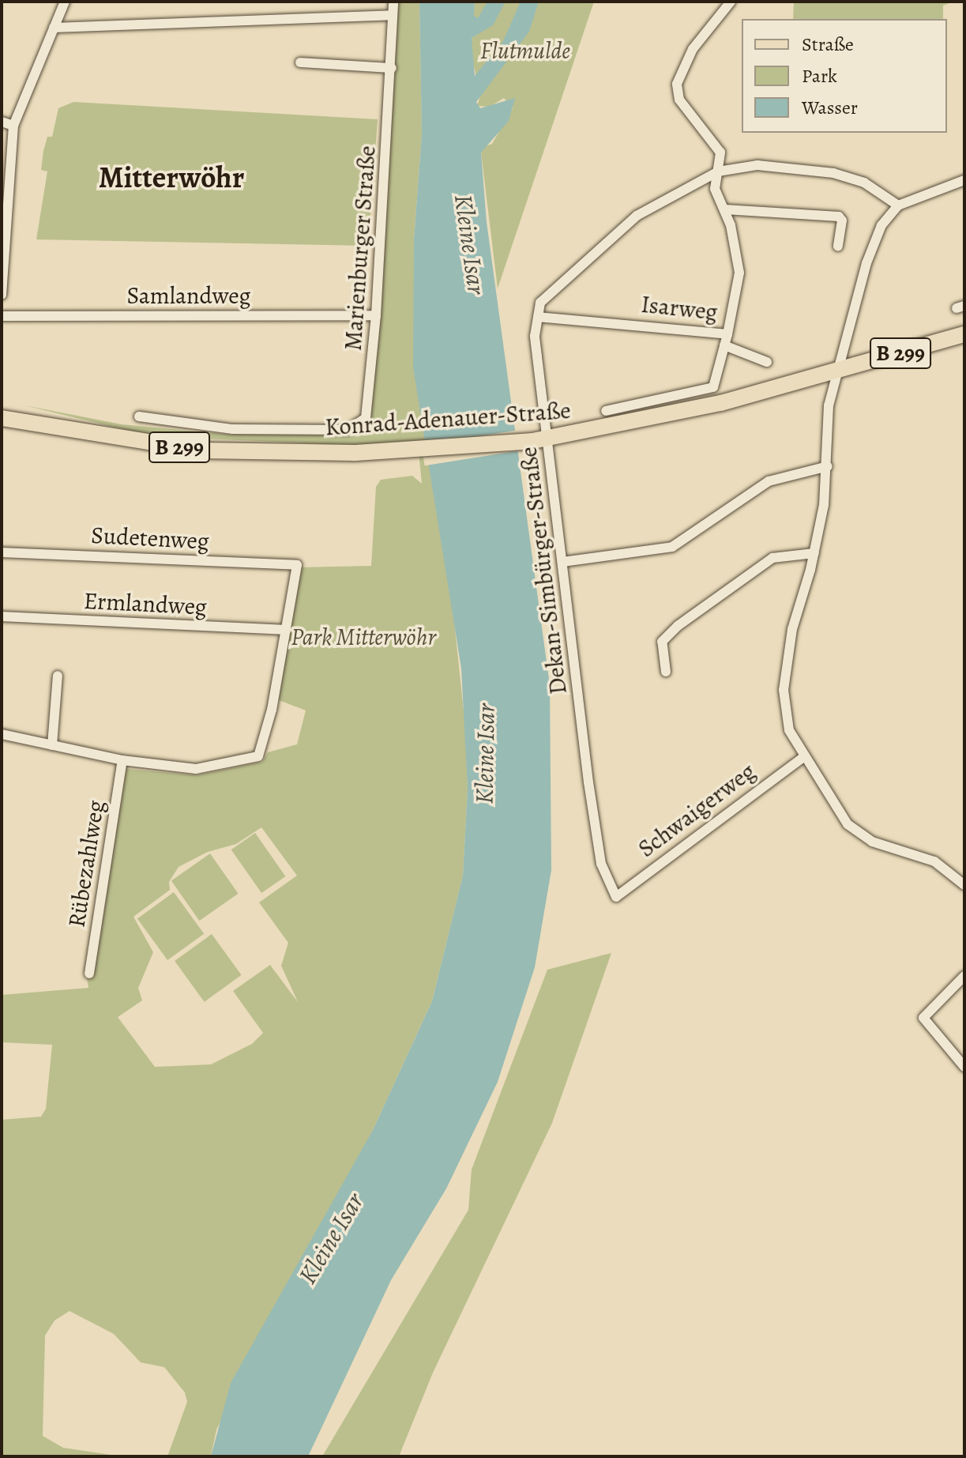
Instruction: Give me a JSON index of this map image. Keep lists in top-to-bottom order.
{
  "streets": {
    "main road": ["B 299", "Konrad-Adenauer-Straße"],
    "street": [
      "Marienburger Straße",
      "Samlandweg",
      "Isarweg",
      "Sudetenweg",
      "Dekan-Simbürger-Straße",
      "Ermlandweg",
      "Schwaigerweg",
      "Rübezahlweg"
    ]
  },
  "crossings": [
    ["Marienburger Straße", "Samlandweg"],
    ["Isarweg", "Dekan-Simbürger-Straße"],
    ["Konrad-Adenauer-Straße", "Dekan-Simbürger-Straße"],
    ["Sudetenweg", "Ermlandweg"],
    ["Dekan-Simbürger-Straße", "Schwaigerweg"]
  ],
  "districts": ["Mitterwöhr"],
  "water": ["Kleine Isar"],
  "parks": ["Flutmulde", "Park Mitterwöhr"],
  "legend": ["Straße", "Park", "Wasser"]
}
